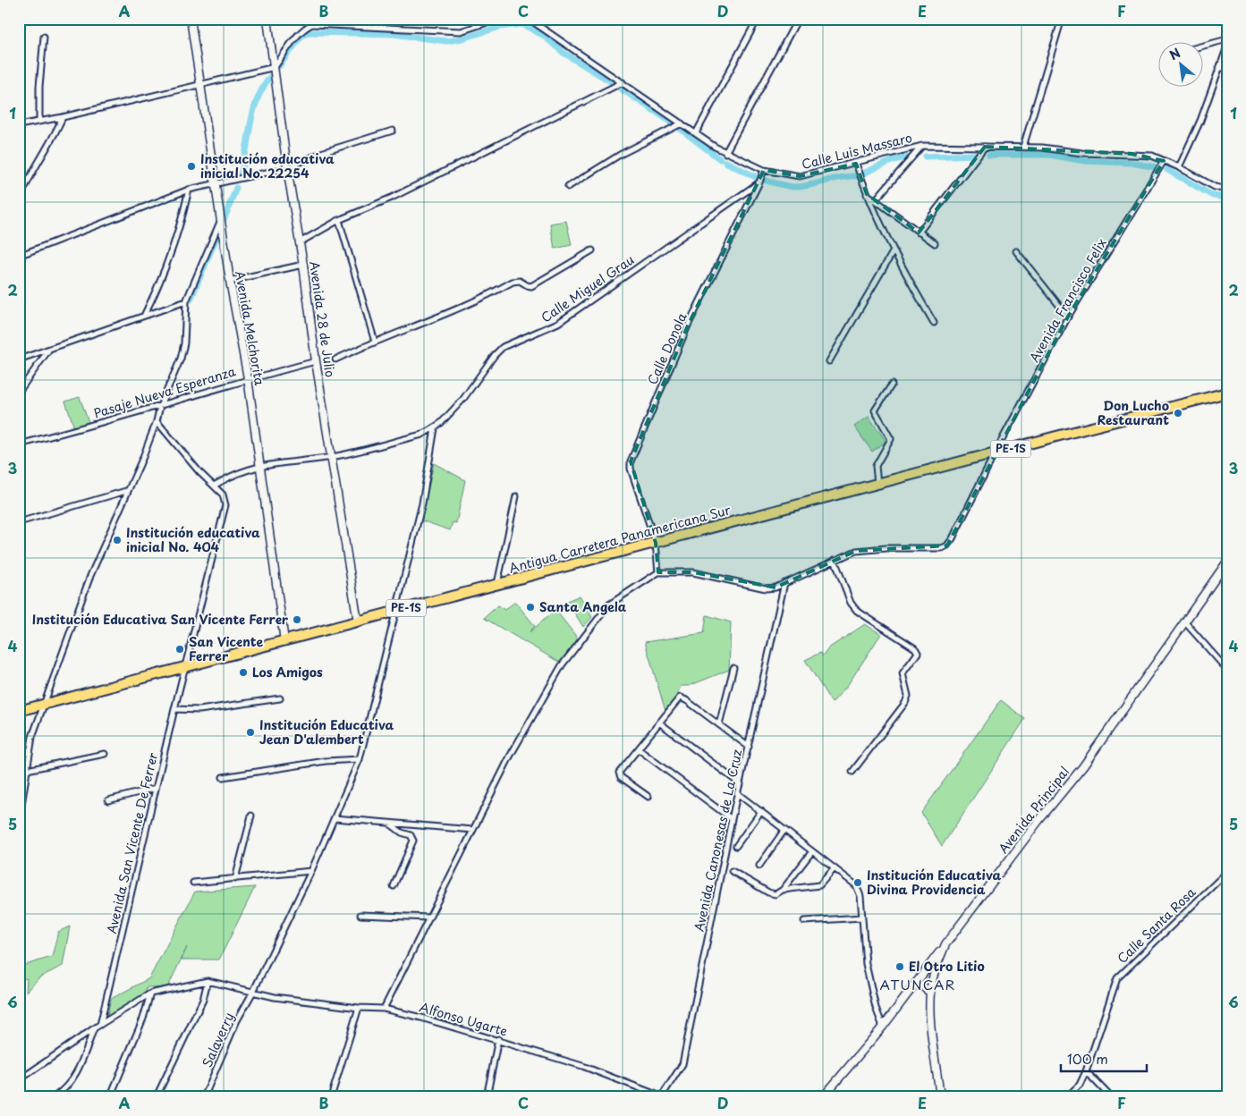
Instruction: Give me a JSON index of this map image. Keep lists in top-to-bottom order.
{
  "streets": {
    "highway": ["PE-1S", "Antigua Carretera Panamericana Sur"],
    "main road": ["Avenida 28 de Julio", "Avenida Melchorita", "Avenida Principal"],
    "street": [
      "Calle Luis Massaro",
      "Calle Miguel Grau",
      "Avenida Francisco Felix",
      "Calle Donola",
      "Pasaje Nueva Esperanza",
      "Avenida Canonesas de La Cruz",
      "Avenida San Vicente De Ferrer",
      "Calle Santa Rosa",
      "Alfonso Ugarte",
      "Salaverry"
    ]
  },
  "crossings": [
    ["Calle Luis Massaro", "Avenida Francisco Felix"],
    ["Calle Luis Massaro", "Calle Donola"],
    ["Calle Miguel Grau", "Avenida 28 de Julio"],
    ["Calle Miguel Grau", "Avenida Melchorita"],
    ["Calle Miguel Grau", "Calle Donola"],
    ["Calle Miguel Grau", "Avenida San Vicente De Ferrer"],
    ["Calle Miguel Grau", "Salaverry"],
    ["Avenida Francisco Felix", "Antigua Carretera Panamericana Sur"],
    ["Avenida 28 de Julio", "Pasaje Nueva Esperanza"],
    ["Avenida 28 de Julio", "Antigua Carretera Panamericana Sur"],
    ["Avenida Melchorita", "Pasaje Nueva Esperanza"],
    ["Avenida Melchorita", "Antigua Carretera Panamericana Sur"],
    ["Calle Donola", "Antigua Carretera Panamericana Sur"],
    ["Antigua Carretera Panamericana Sur", "Avenida San Vicente De Ferrer"],
    ["Antigua Carretera Panamericana Sur", "Salaverry"],
    ["Avenida Canonesas de La Cruz", "Alfonso Ugarte"],
    ["Alfonso Ugarte", "Salaverry"]
  ],
  "districts": ["ATUNCAR"],
  "places": [
    "Institución educativa inicial No. 22254",
    "Don Lucho Restaurant",
    "Institución educativa inicial No. 404",
    "Santa Angela",
    "Institución Educativa San Vicente Ferrer",
    "San Vicente Ferrer",
    "Los Amigos",
    "Institución Educativa Jean D'alembert",
    "Institución Educativa Divina Providencia",
    "El Otro Litio"
  ],
  "scale_bar": "100 m",
  "north": "top left",
  "grid": {
    "columns": [
      "A",
      "B",
      "C",
      "D",
      "E",
      "F"
    ],
    "rows": [
      "1",
      "2",
      "3",
      "4",
      "5",
      "6"
    ]
  }
}
